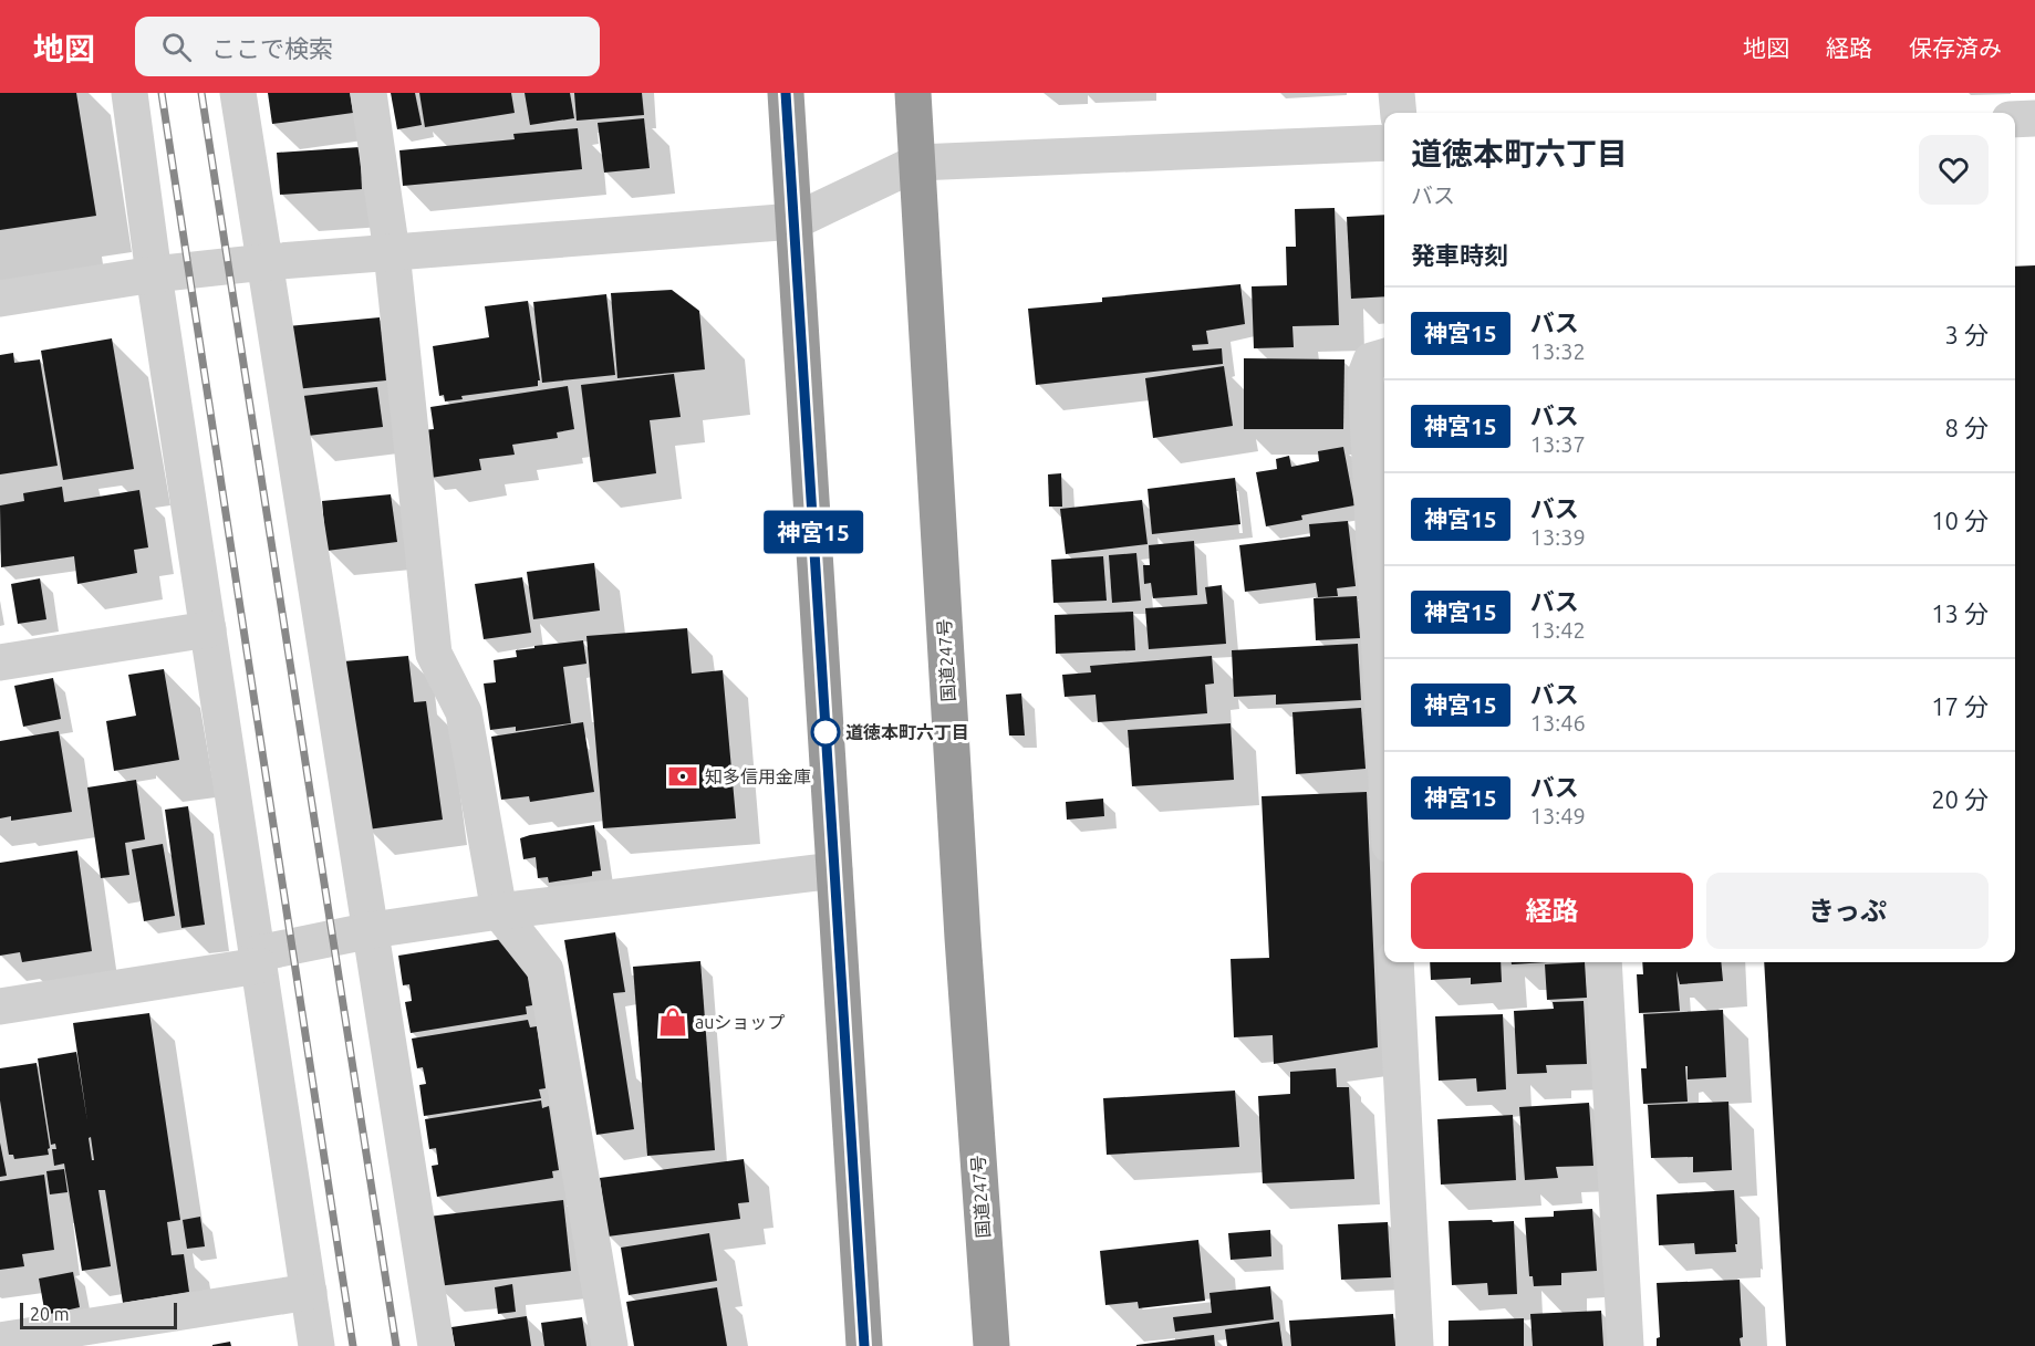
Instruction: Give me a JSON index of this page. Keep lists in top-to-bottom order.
{
  "streets": {
    "highway": ["国道247号"]
  },
  "places": {
    "other": ["道徳本町六丁目"],
    "bank": ["知多信用金庫"],
    "shop": ["auショップ"]
  },
  "lines": ["bus line 神宮15"],
  "scale_bar": "20 m",
  "page": {
    "header": "地図",
    "search": "ここで検索",
    "nav": ["地図", "経路", "保存済み"],
    "on_map": "神宮15",
    "heading": [
      ["道徳本町六丁目", "バス"],
      "発車時刻"
    ],
    "list": [
      {
        "mark": "神宮15",
        "name": "バス",
        "note": "13:32",
        "value": "3 分"
      },
      {
        "mark": "神宮15",
        "name": "バス",
        "note": "13:37",
        "value": "8 分"
      },
      {
        "mark": "神宮15",
        "name": "バス",
        "note": "13:39",
        "value": "10 分"
      },
      {
        "mark": "神宮15",
        "name": "バス",
        "note": "13:42",
        "value": "13 分"
      },
      {
        "mark": "神宮15",
        "name": "バス",
        "note": "13:46",
        "value": "17 分"
      },
      {
        "mark": "神宮15",
        "name": "バス",
        "note": "13:49",
        "value": "20 分"
      }
    ],
    "buttons": ["経路", "きっぷ"],
    "scale": "20 m"
  }
}
